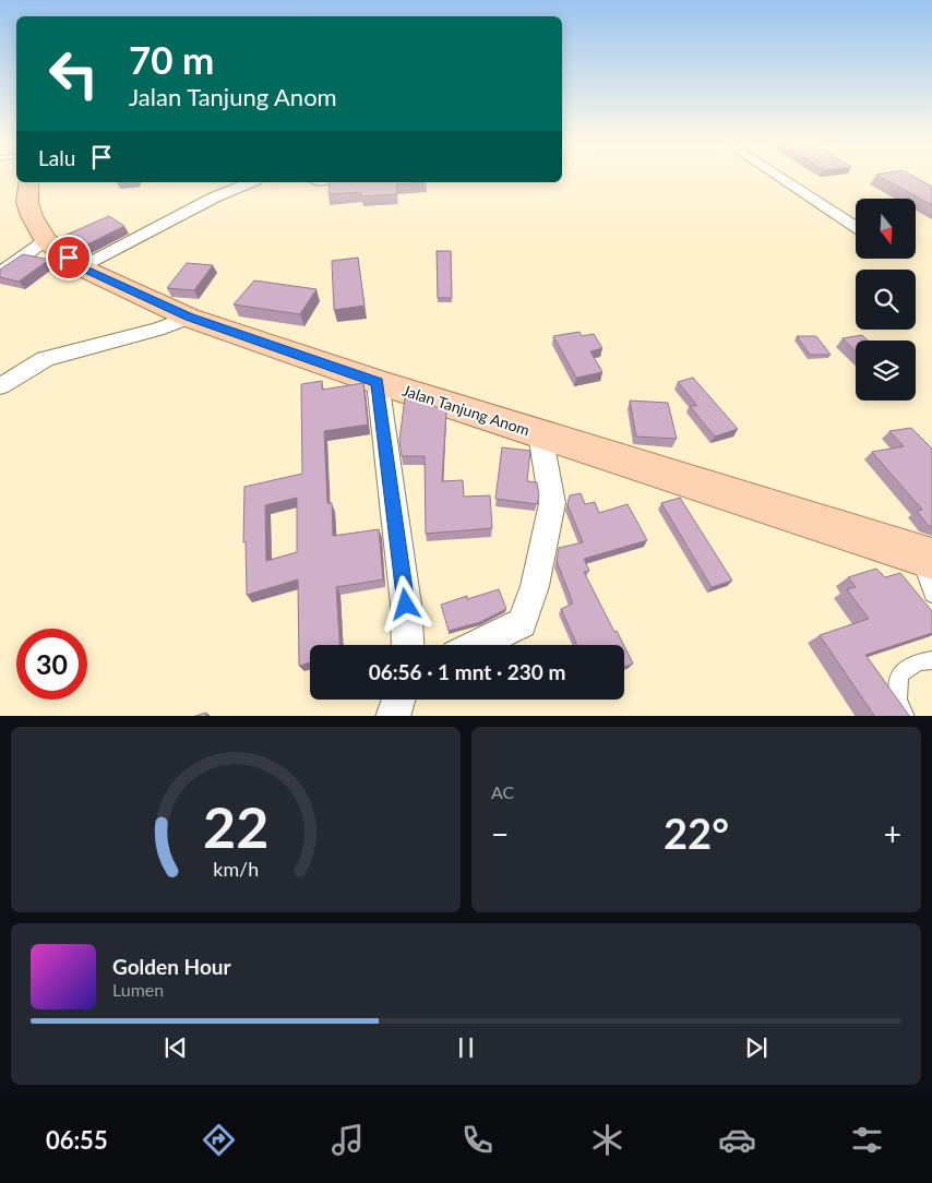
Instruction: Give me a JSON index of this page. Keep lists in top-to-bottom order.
{
  "streets": {
    "main road": ["Jalan Tanjung Anom"]
  },
  "north": "bottom",
  "page": {
    "turn": ["70 m", "Jalan Tanjung Anom"],
    "then": "Lalu",
    "limit": "30",
    "trip": "06:56 · 1 mnt · 230 m",
    "tile": "AC",
    "heat": ["−", "22°", "+"],
    "song": ["Golden Hour", "Lumen"],
    "tabs": "06:55",
    "gauge": ["22", "km/h"]
  }
}
